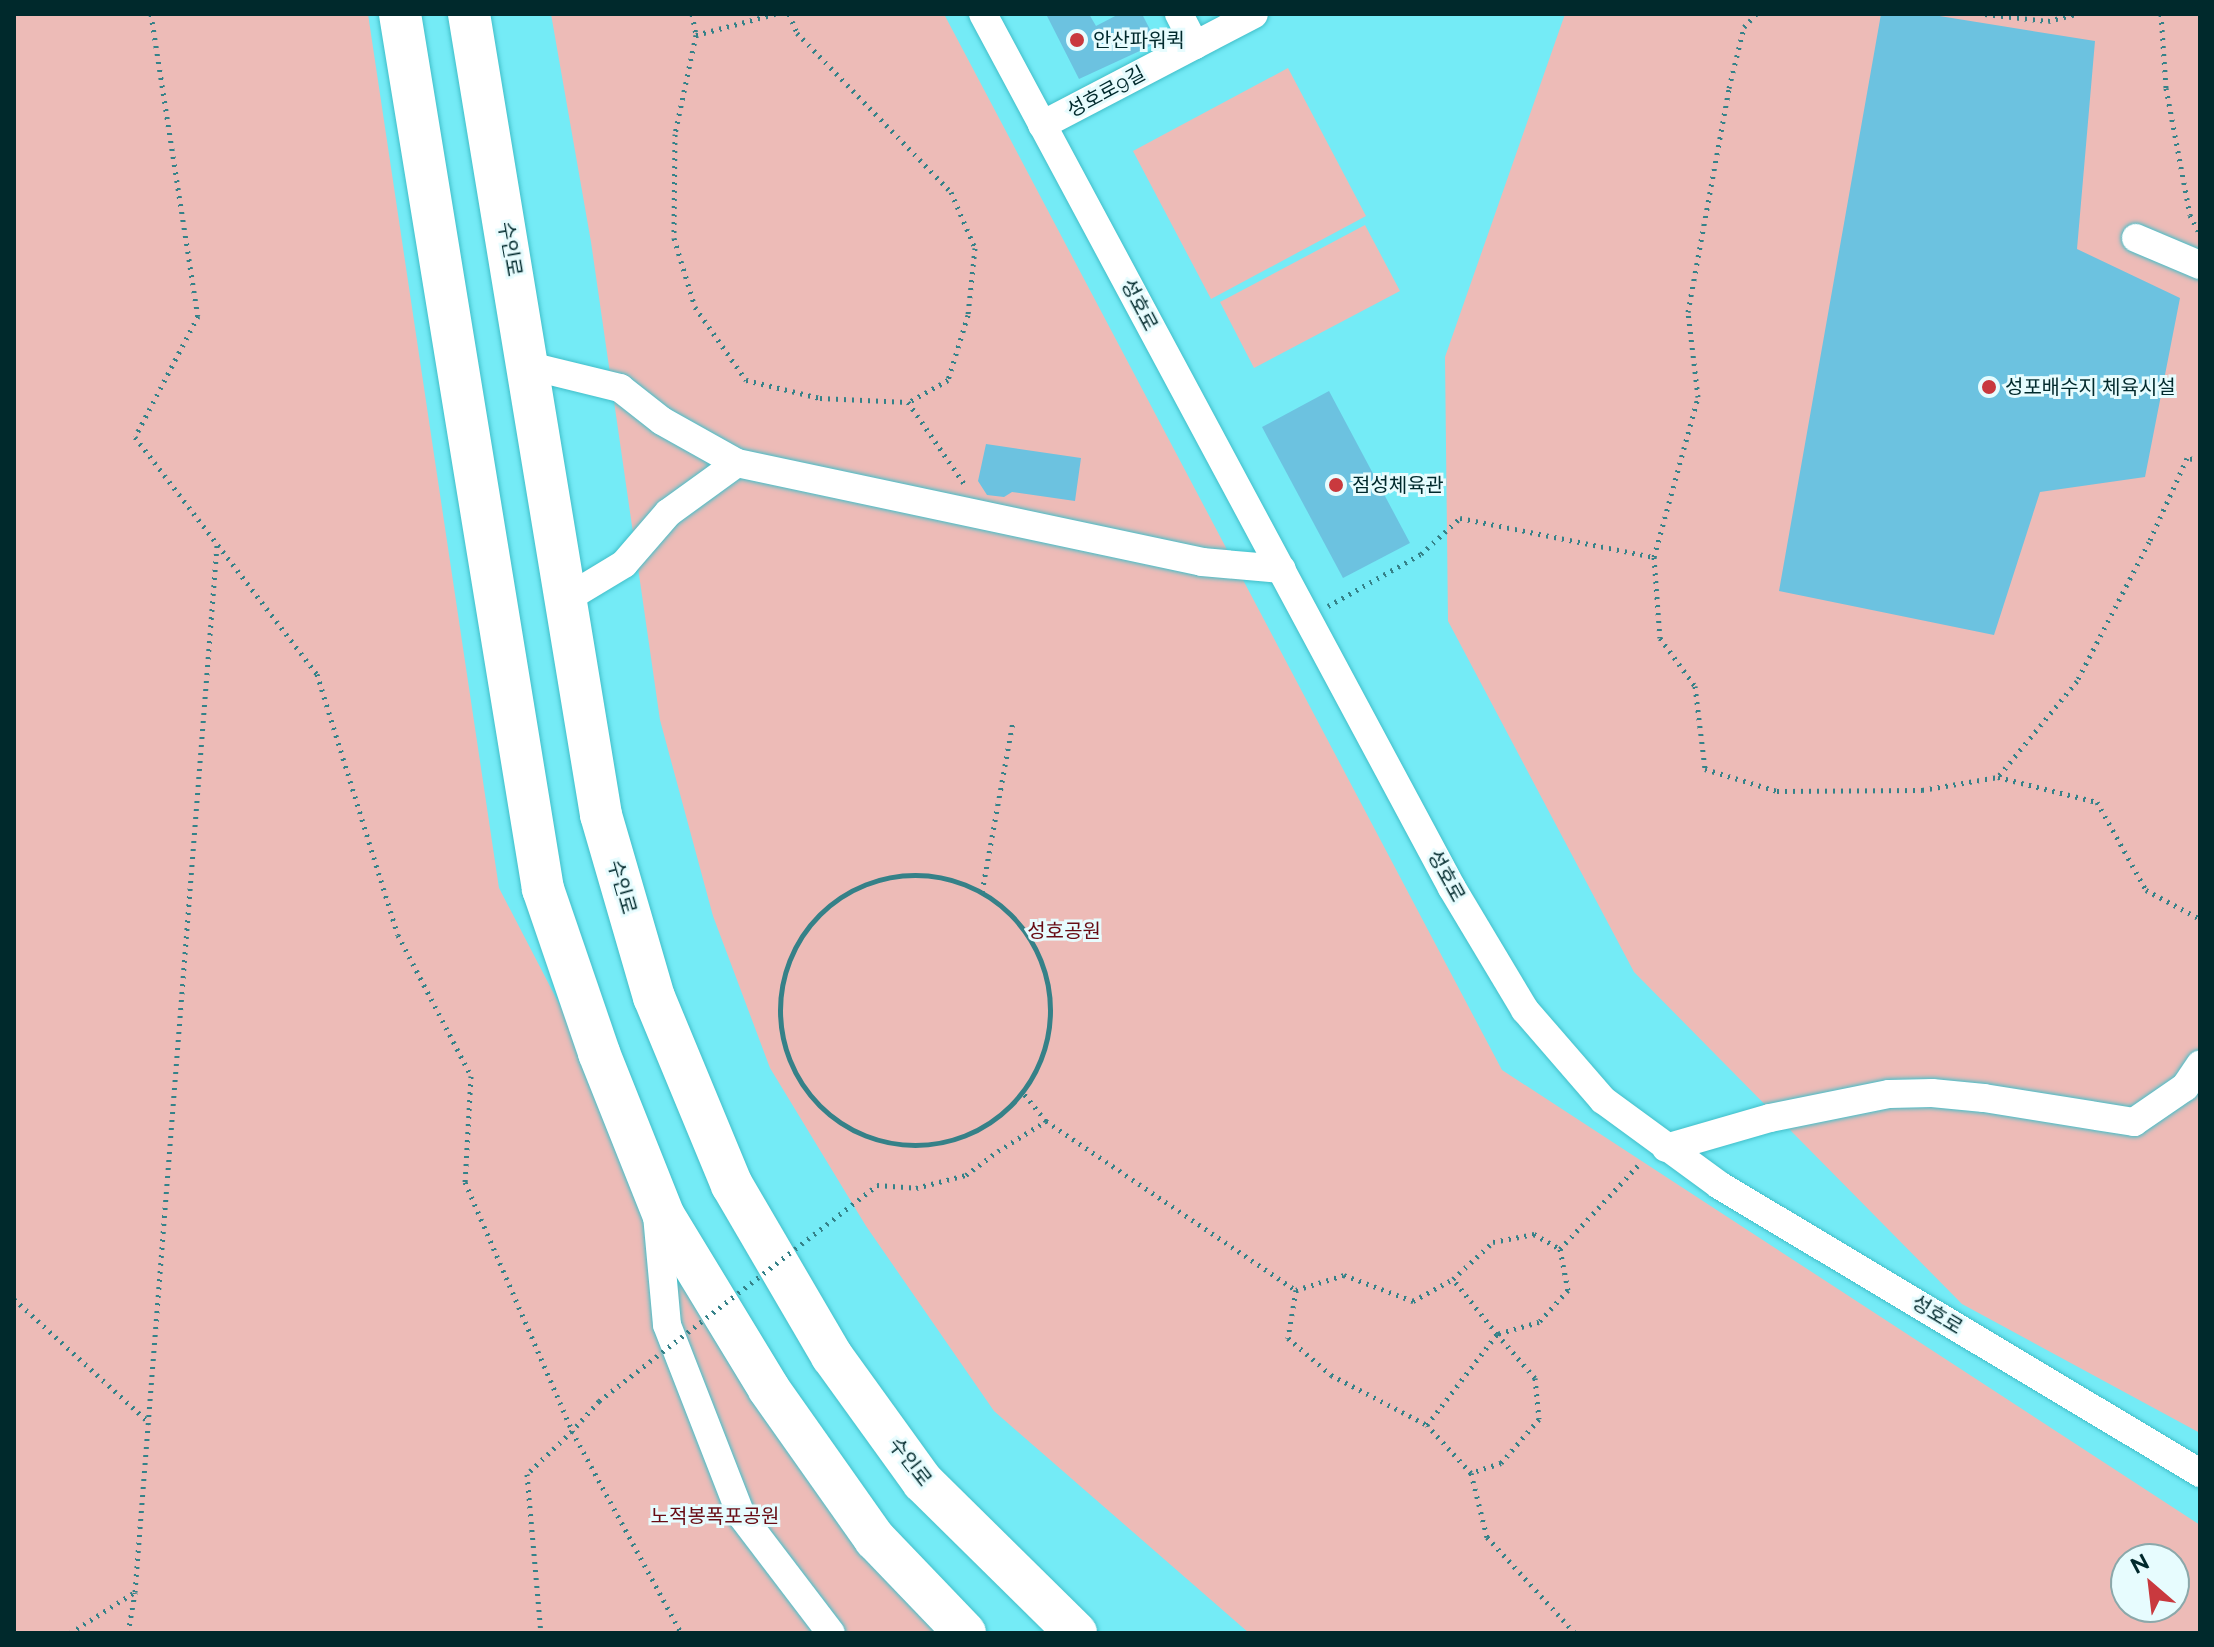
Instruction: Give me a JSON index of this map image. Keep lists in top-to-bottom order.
{
  "streets": {
    "highway": ["수인로"],
    "street": ["성호로9길", "성호로"]
  },
  "crossings": [
    ["성호로9길", "성호로"]
  ],
  "parks": ["성호공원", "노적봉폭포공원"],
  "places": ["안산파워퀵", "성포배수지 체육시설", "점성체육관"],
  "north": "top left"
}
